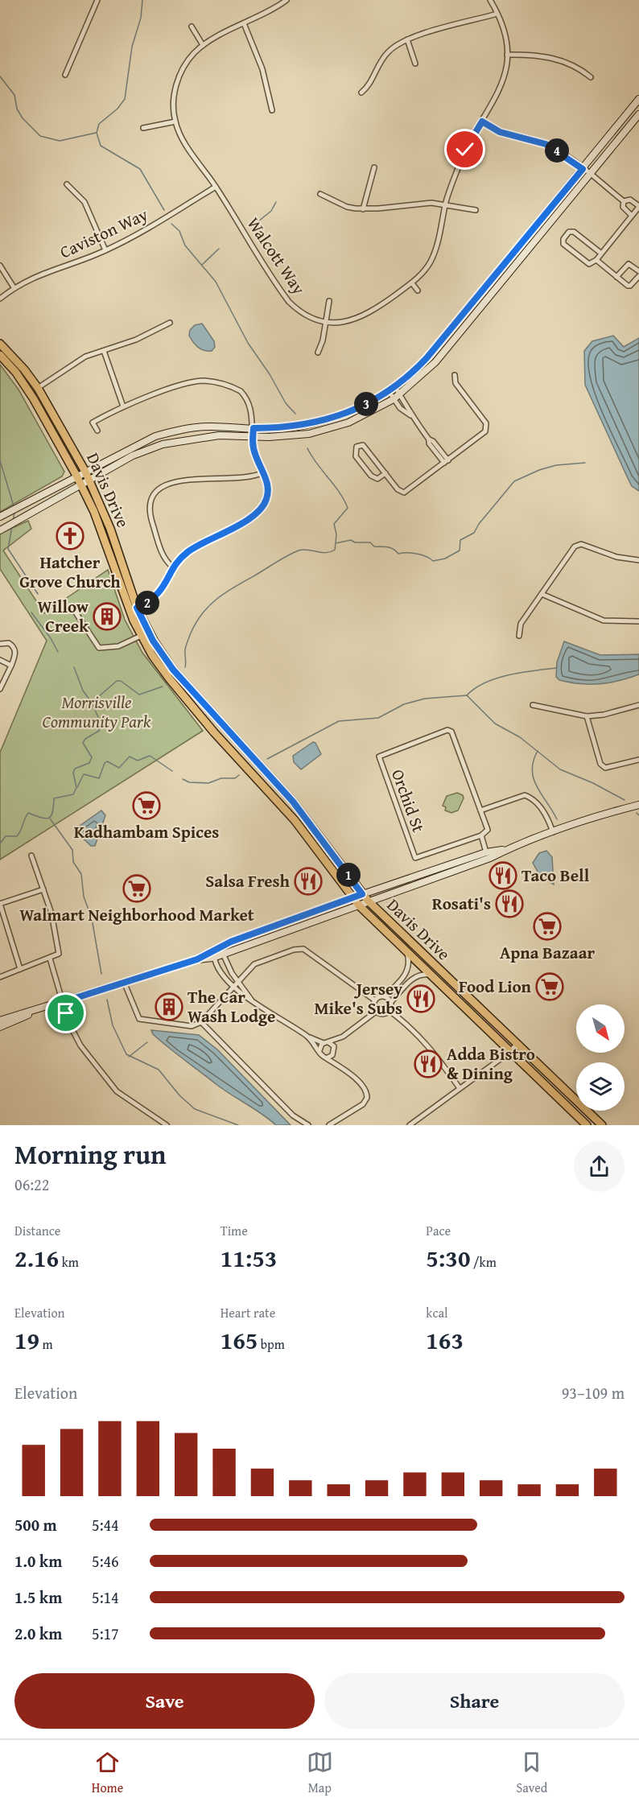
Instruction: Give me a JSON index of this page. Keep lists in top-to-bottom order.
{
  "streets": {
    "main road": ["Davis Drive"],
    "street": ["Caviston Way", "Walcott Way", "Orchid St"]
  },
  "crossings": [
    ["Caviston Way", "Walcott Way"]
  ],
  "parks": ["Morrisville Community Park"],
  "places": {
    "church": ["Hatcher Grove Church"],
    "building": ["Willow Creek", "The Car Wash Lodge"],
    "supermarket": [
      "Kadhambam Spices",
      "Walmart Neighborhood Market",
      "Apna Bazaar",
      "Food Lion"
    ],
    "restaurant": [
      "Taco Bell",
      "Salsa Fresh",
      "Rosati's",
      "Jersey Mike's Subs",
      "Adda Bistro & Dining"
    ]
  },
  "north": "bottom right",
  "page": {
    "pins": [
      "4",
      "3",
      "2",
      "1"
    ],
    "heading": ["Morning run", "06:22"],
    "stats": [
      ["Distance", "2.16 km"],
      ["Time", "11:53"],
      ["Pace", "5:30 /km"],
      ["Elevation", "19 m"],
      ["Heart rate", "165 bpm"],
      ["kcal", "163"]
    ],
    "chart": ["Elevation", "93–109 m"],
    "list": [
      {
        "name": "500 m",
        "note": "5:44"
      },
      {
        "name": "1.0 km",
        "note": "5:46"
      },
      {
        "name": "1.5 km",
        "note": "5:14"
      },
      {
        "name": "2.0 km",
        "note": "5:17"
      }
    ],
    "buttons": ["Save", "Share"],
    "tabs": ["Home", "Map", "Saved"]
  }
}
